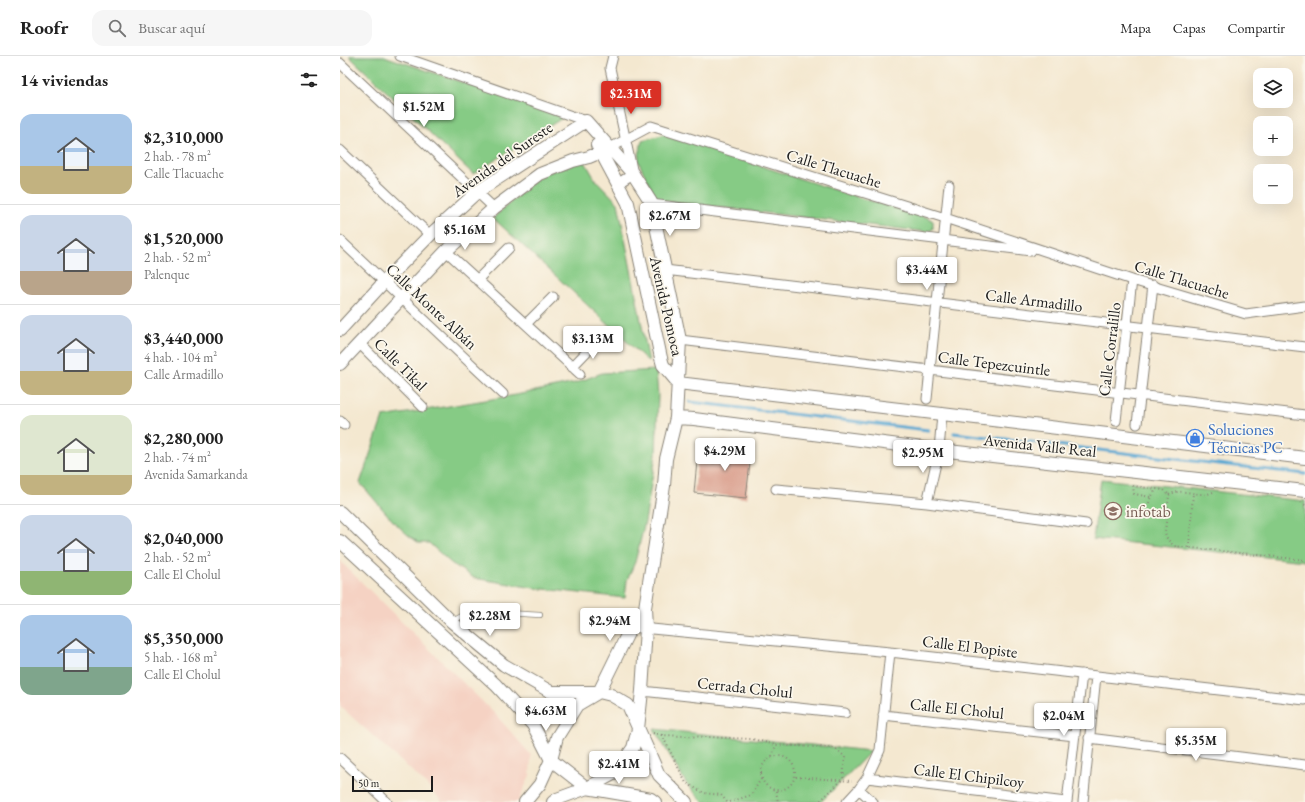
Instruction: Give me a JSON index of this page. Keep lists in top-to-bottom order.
{
  "streets": {
    "street": [
      "Avenida del Sureste",
      "Calle Tlacuache",
      "Calle Armadillo",
      "Calle Monte Albán",
      "Avenida Pomoca",
      "Calle Corralillo",
      "Calle Tepezcuintle",
      "Calle Tikal",
      "Avenida Valle Real",
      "Calle El Popiste",
      "Cerrada Cholul",
      "Calle El Cholul",
      "Calle El Chipilcoy"
    ]
  },
  "crossings": [
    ["Avenida del Sureste", "Calle Monte Albán"],
    ["Avenida del Sureste", "Avenida Pomoca"],
    ["Calle Tlacuache", "Avenida Pomoca"],
    ["Calle Tlacuache", "Calle Corralillo"],
    ["Calle Armadillo", "Avenida Pomoca"],
    ["Calle Armadillo", "Calle Corralillo"],
    ["Avenida Pomoca", "Calle Tepezcuintle"],
    ["Avenida Pomoca", "Avenida Valle Real"],
    ["Avenida Pomoca", "Calle El Popiste"],
    ["Avenida Pomoca", "Cerrada Cholul"],
    ["Calle Corralillo", "Calle Tepezcuintle"]
  ],
  "places": {
    "shop": ["Soluciones Técnicas PC"],
    "school or university": ["infotab"]
  },
  "scale_bar": "50 m",
  "page": {
    "header": "Roofr",
    "search": "Buscar aquí",
    "nav": ["Mapa", "Capas", "Compartir"],
    "heading": "14 viviendas",
    "map_buttons": ["+", "−"],
    "price": [
      "$2.31M",
      "$1.52M",
      "$2.67M",
      "$5.16M",
      "$3.44M",
      "$3.13M",
      "$4.29M",
      "$2.95M",
      "$2.28M",
      "$2.94M",
      "$4.63M",
      "$2.04M",
      "$5.35M",
      "$2.41M"
    ],
    "list": [
      {
        "name": "$2,310,000",
        "note": "2 hab. · 78 m² · Calle Tlacuache"
      },
      {
        "name": "$1,520,000",
        "note": "2 hab. · 52 m² · Palenque"
      },
      {
        "name": "$3,440,000",
        "note": "4 hab. · 104 m² · Calle Armadillo"
      },
      {
        "name": "$2,280,000",
        "note": "2 hab. · 74 m² · Avenida Samarkanda"
      },
      {
        "name": "$2,040,000",
        "note": "2 hab. · 52 m² · Calle El Cholul"
      },
      {
        "name": "$5,350,000",
        "note": "5 hab. · 168 m² · Calle El Cholul"
      }
    ],
    "scale": "50 m"
  }
}
